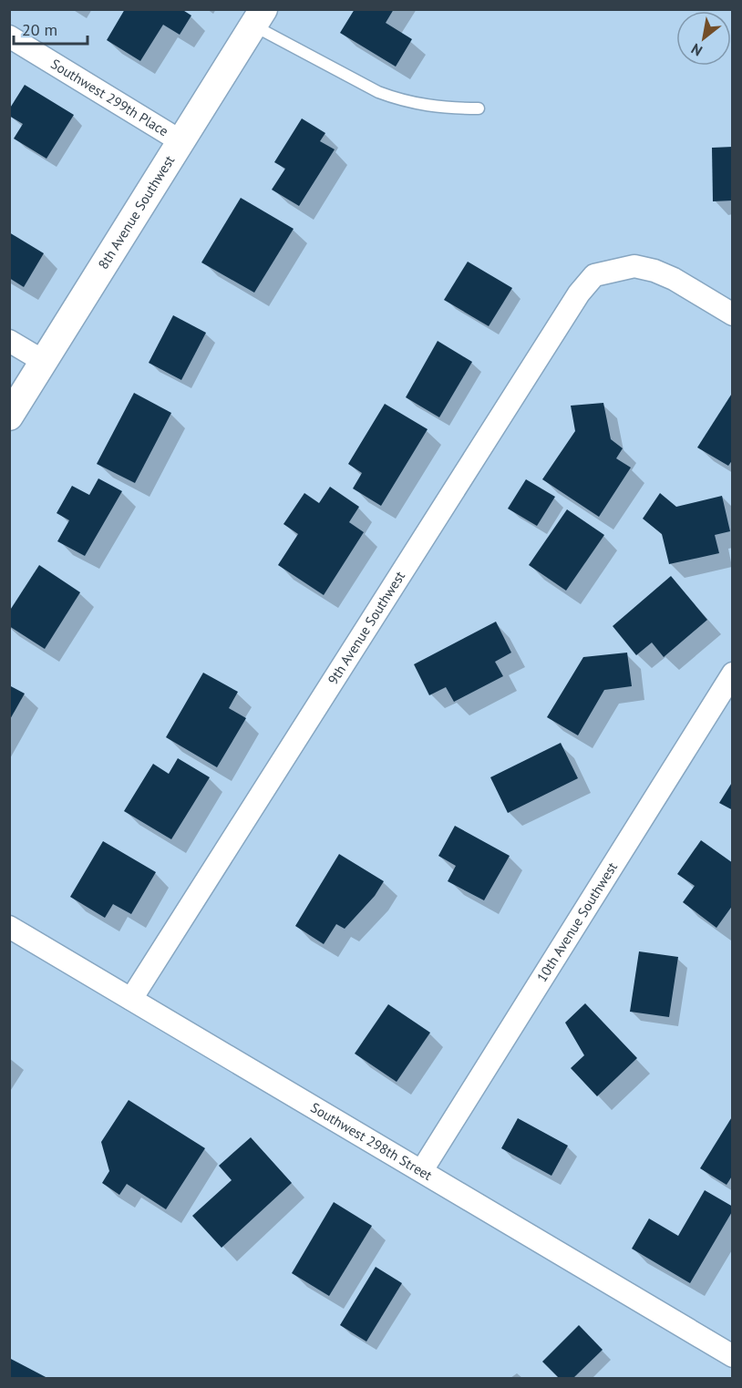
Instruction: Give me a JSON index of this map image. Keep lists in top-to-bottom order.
{
  "streets": {
    "street": [
      "Southwest 299th Place",
      "8th Avenue Southwest",
      "9th Avenue Southwest",
      "10th Avenue Southwest",
      "Southwest 298th Street"
    ]
  },
  "crossings": [
    ["Southwest 299th Place", "8th Avenue Southwest"],
    ["9th Avenue Southwest", "Southwest 298th Street"],
    ["10th Avenue Southwest", "Southwest 298th Street"]
  ],
  "scale_bar": "20 m",
  "north": "bottom left"
}
